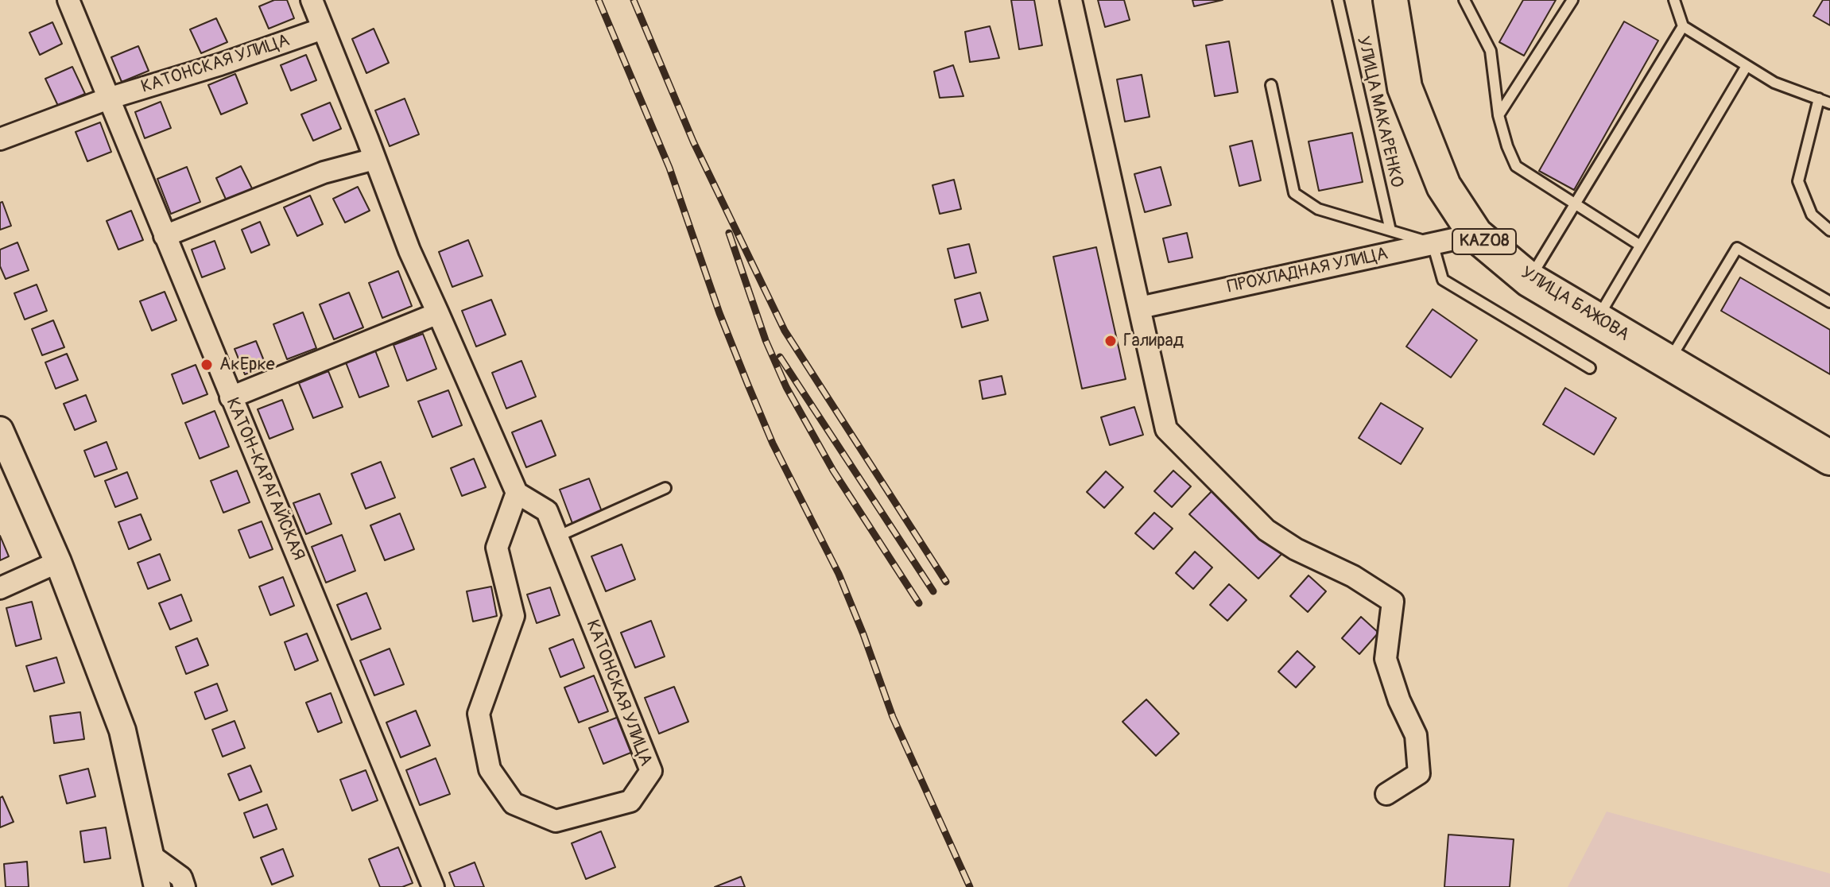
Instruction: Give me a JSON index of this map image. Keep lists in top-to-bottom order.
{
  "streets": {
    "highway": ["KAZ08", "УЛИЦА БАЖОВА"],
    "street": ["КАТОНСКАЯ УЛИЦА", "ПРОХЛАДНАЯ УЛИЦА", "КАТОН-КАРАГАЙСКАЯ"],
    "lane": ["УЛИЦА МАКАРЕНКО"]
  },
  "crossings": [
    ["КАТОНСКАЯ УЛИЦА", "КАТОН-КАРАГАЙСКАЯ"],
    ["ПРОХЛАДНАЯ УЛИЦА", "УЛИЦА БАЖОВА"]
  ],
  "places": ["Галирад", "АкЕрке"]
}
